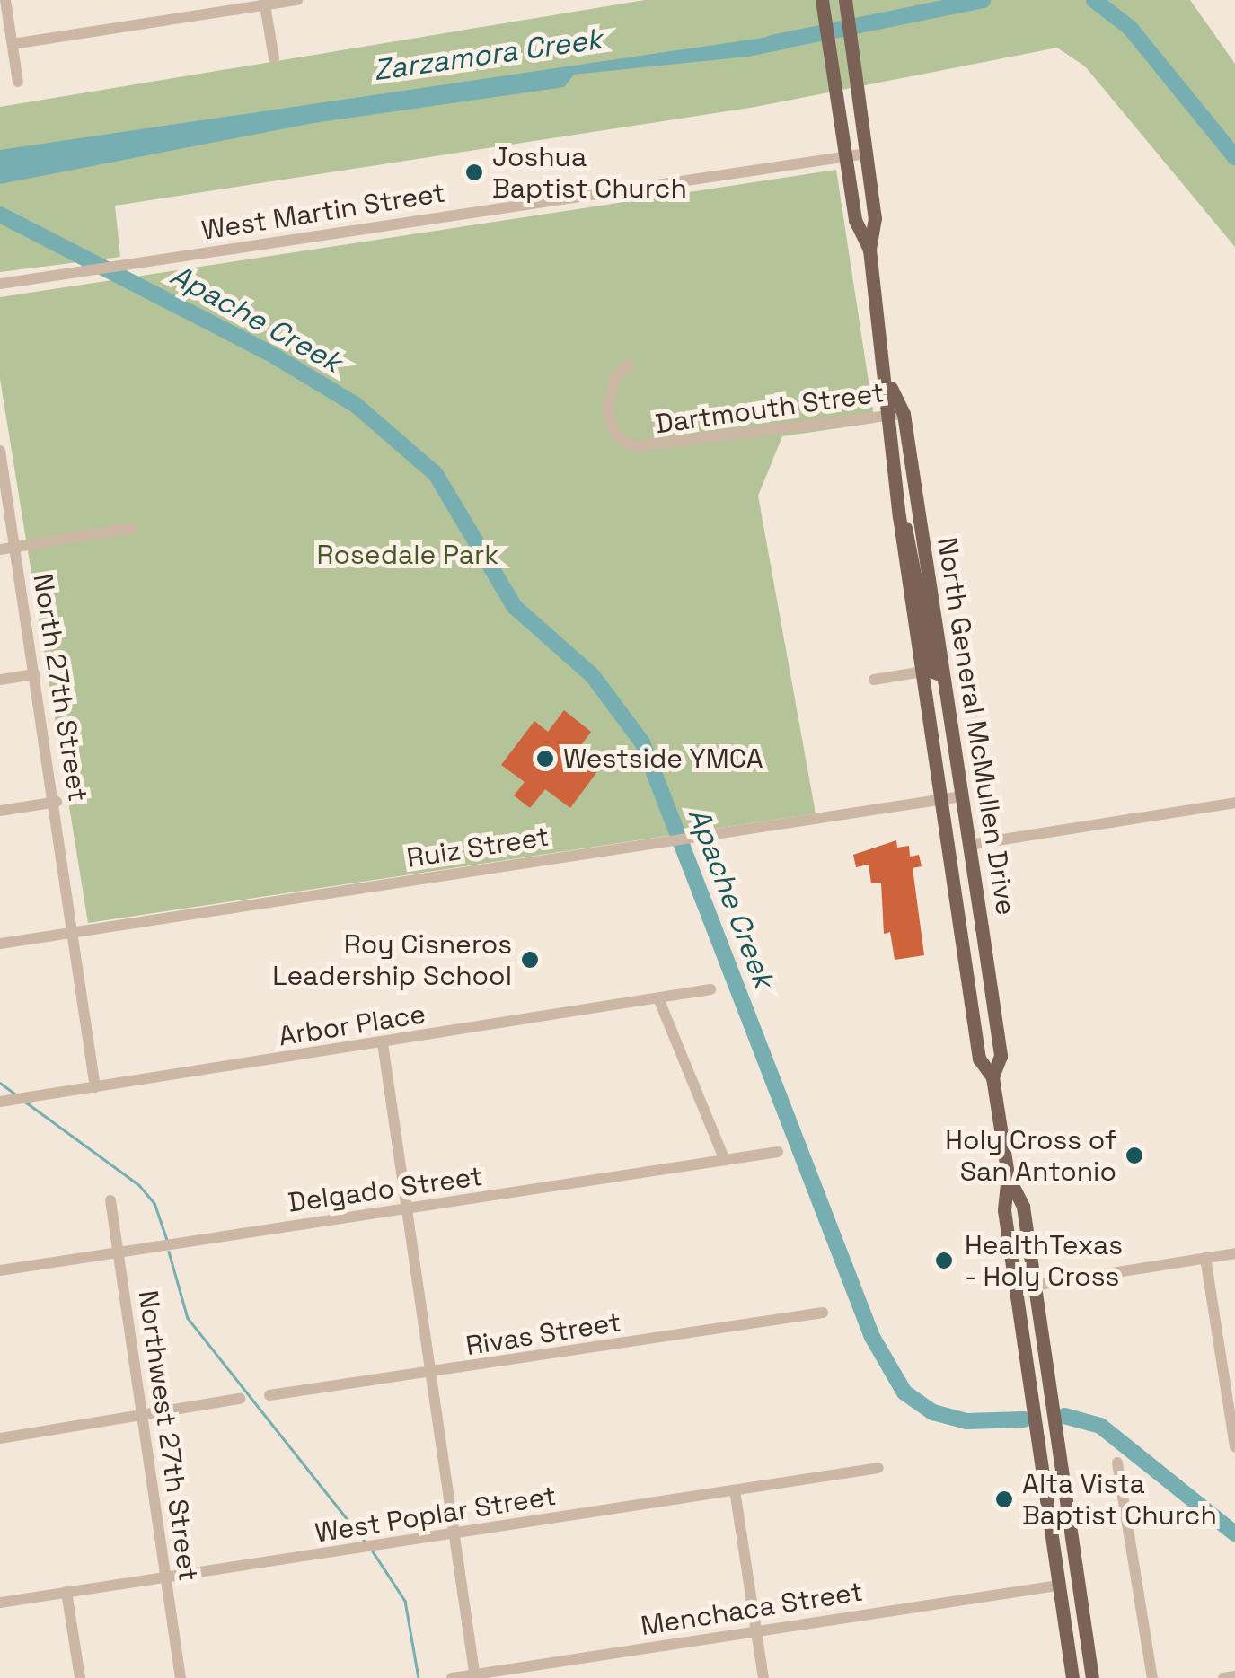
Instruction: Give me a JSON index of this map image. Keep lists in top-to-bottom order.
{
  "streets": {
    "main road": ["North General McMullen Drive"],
    "street": [
      "West Martin Street",
      "Dartmouth Street",
      "North 27th Street",
      "Ruiz Street",
      "Arbor Place",
      "Delgado Street",
      "Rivas Street",
      "Northwest 27th Street",
      "West Poplar Street",
      "Menchaca Street"
    ]
  },
  "crossings": [
    ["West Martin Street", "North General McMullen Drive"],
    ["Dartmouth Street", "North General McMullen Drive"],
    ["North 27th Street", "Ruiz Street"],
    ["North General McMullen Drive", "Ruiz Street"],
    ["North General McMullen Drive", "Menchaca Street"],
    ["Delgado Street", "Northwest 27th Street"],
    ["Northwest 27th Street", "West Poplar Street"]
  ],
  "water": ["Zarzamora Creek", "Apache Creek"],
  "parks": ["Rosedale Park"],
  "places": [
    "Joshua Baptist Church",
    "Westside YMCA",
    "Roy Cisneros Leadership School",
    "Holy Cross of San Antonio",
    "HealthTexas - Holy Cross",
    "Alta Vista Baptist Church"
  ]
}
